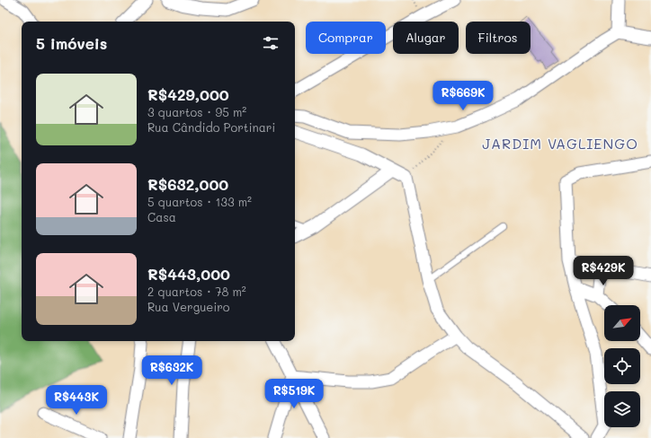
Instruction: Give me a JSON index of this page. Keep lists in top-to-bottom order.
{
  "districts": ["JARDIM VAGLIENGO"],
  "north": "top right",
  "page": {
    "chip": ["Comprar", "Alugar", "Filtros"],
    "heading": "5 imóveis",
    "list": [
      {
        "name": "R$429,000",
        "note": "3 quartos · 95 m² · Rua Cândido Portinari"
      },
      {
        "name": "R$632,000",
        "note": "5 quartos · 133 m² · Casa"
      },
      {
        "name": "R$443,000",
        "note": "2 quartos · 78 m² · Rua Vergueiro"
      }
    ],
    "price": [
      "R$669K",
      "R$429K",
      "R$632K",
      "R$519K",
      "R$443K"
    ]
  }
}
